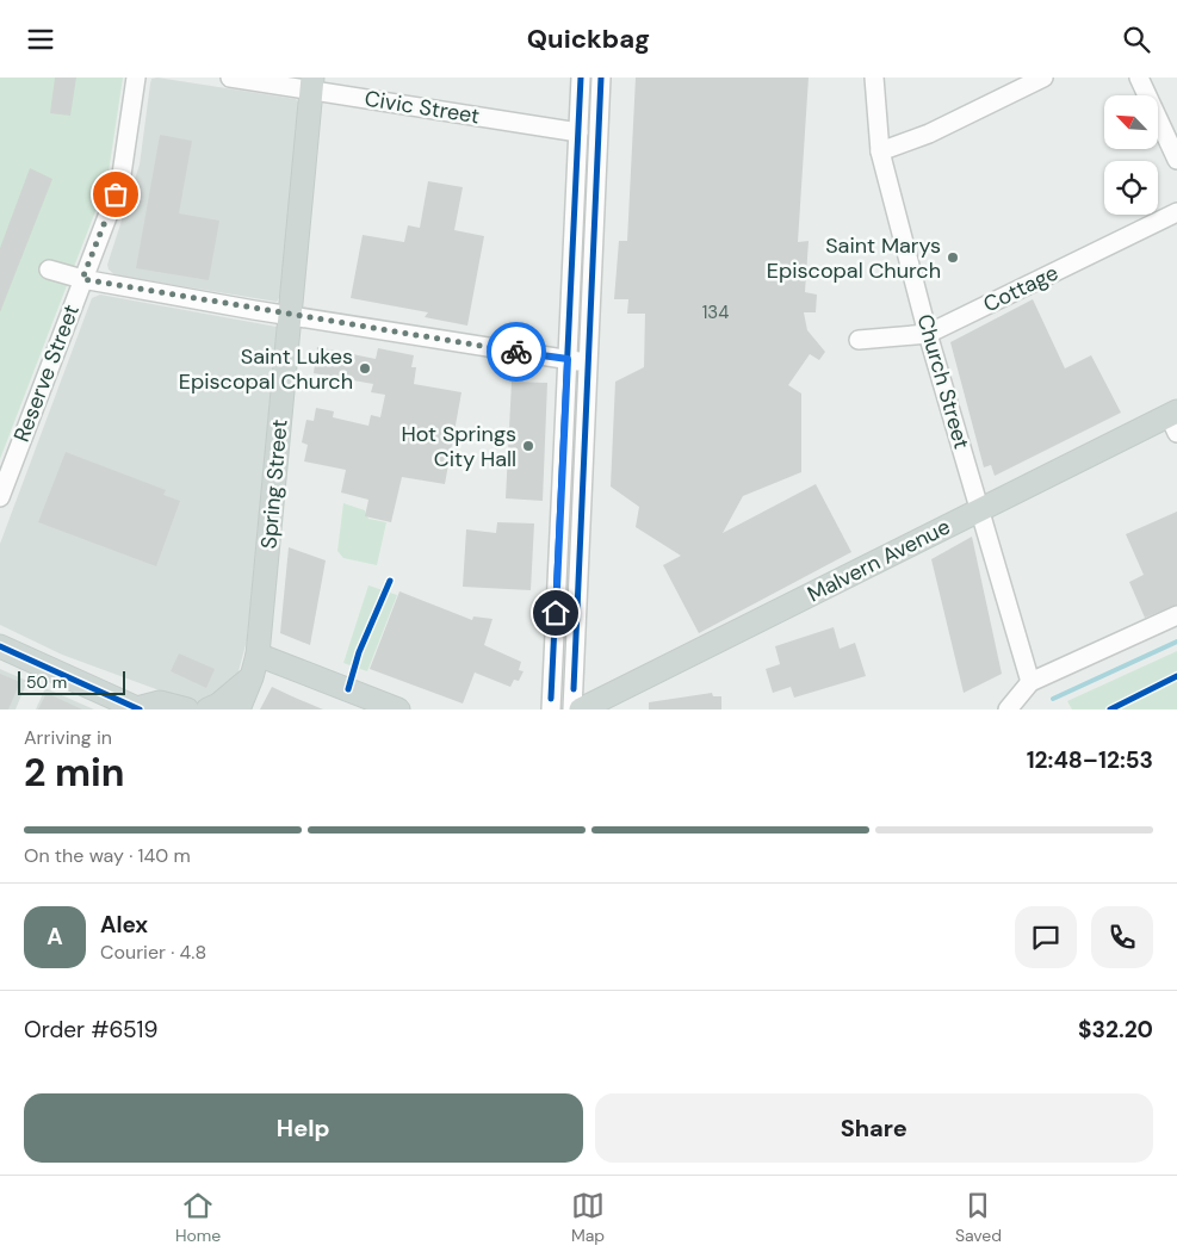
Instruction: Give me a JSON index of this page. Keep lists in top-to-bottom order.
{
  "streets": {
    "main road": ["Spring Street", "Malvern Avenue"],
    "street": [
      "Civic Street",
      "Cottage",
      "Reserve Street",
      "Church Street"
    ]
  },
  "crossings": [
    ["Civic Street", "Spring Street"],
    ["Cottage", "Church Street"],
    ["Church Street", "Malvern Avenue"]
  ],
  "places": ["Saint Marys Episcopal Church", "Saint Lukes Episcopal Church", "Hot Springs City Hall"],
  "house_numbers": ["134"],
  "scale_bar": "50 m",
  "north": "top left",
  "page": {
    "header": "Quickbag",
    "scale": "50 m",
    "heading": ["2 min", "Arriving in", "12:48–12:53"],
    "panel": [
      "Alex",
      "Courier · 4.8",
      "Order #6519",
      "$32.20"
    ],
    "bar": "On the way · 140 m",
    "round": "A",
    "buttons": ["Help", "Share"],
    "tabs": ["Home", "Map", "Saved"]
  }
}
